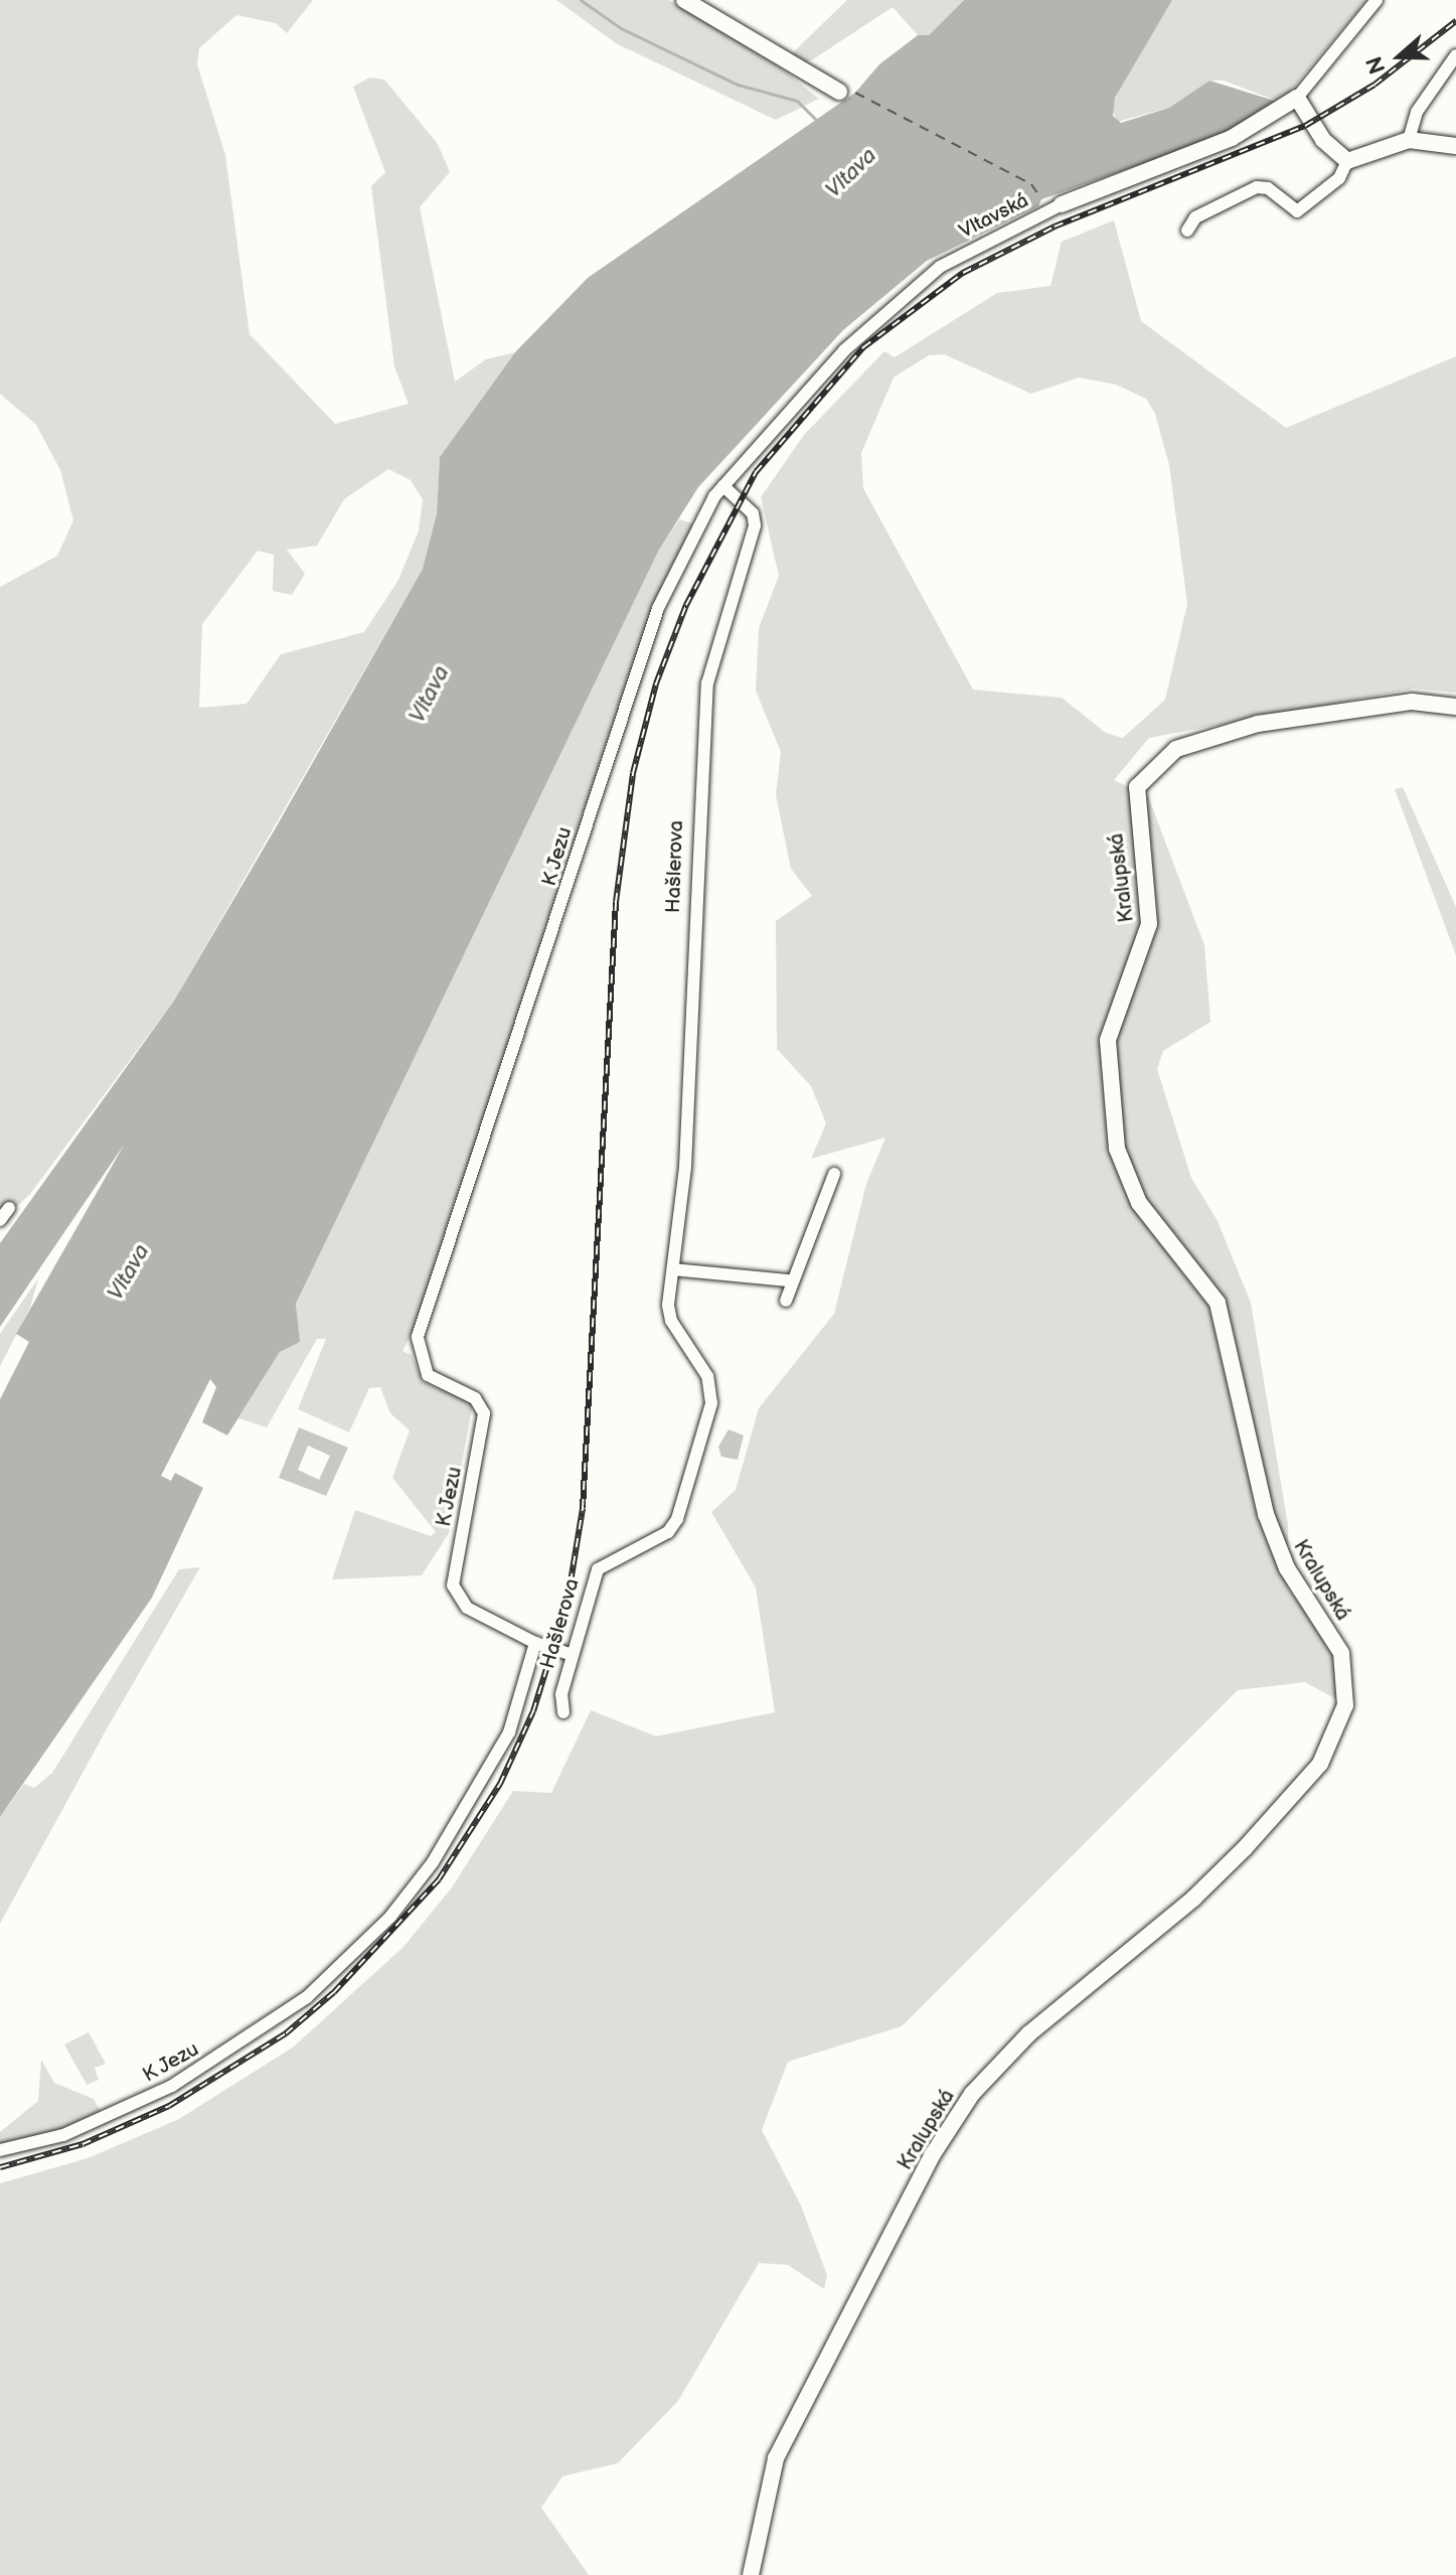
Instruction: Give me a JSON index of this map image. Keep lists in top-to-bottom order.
{
  "streets": {
    "street": [
      "Vltavská",
      "K Jezu",
      "Hašlerova",
      "Kralupská"
    ]
  },
  "crossings": [
    ["Vltavská", "K Jezu"],
    ["Vltavská", "Hašlerova"]
  ],
  "water": ["Vltava"],
  "north": "left"
}
